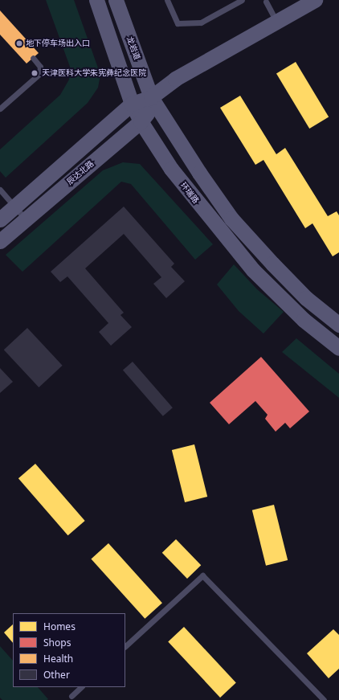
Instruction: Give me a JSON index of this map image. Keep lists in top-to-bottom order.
{
  "streets": {
    "main road": ["龙岩道", "辰达北路", "环瑞路"]
  },
  "crossings": [
    ["龙岩道", "辰达北路"],
    ["辰达北路", "环瑞路"]
  ],
  "places": ["地下停车场出入口", "天津医科大学朱宪彝纪念医院"],
  "legend": [
    "Homes",
    "Shops",
    "Health",
    "Other"
  ]
}
